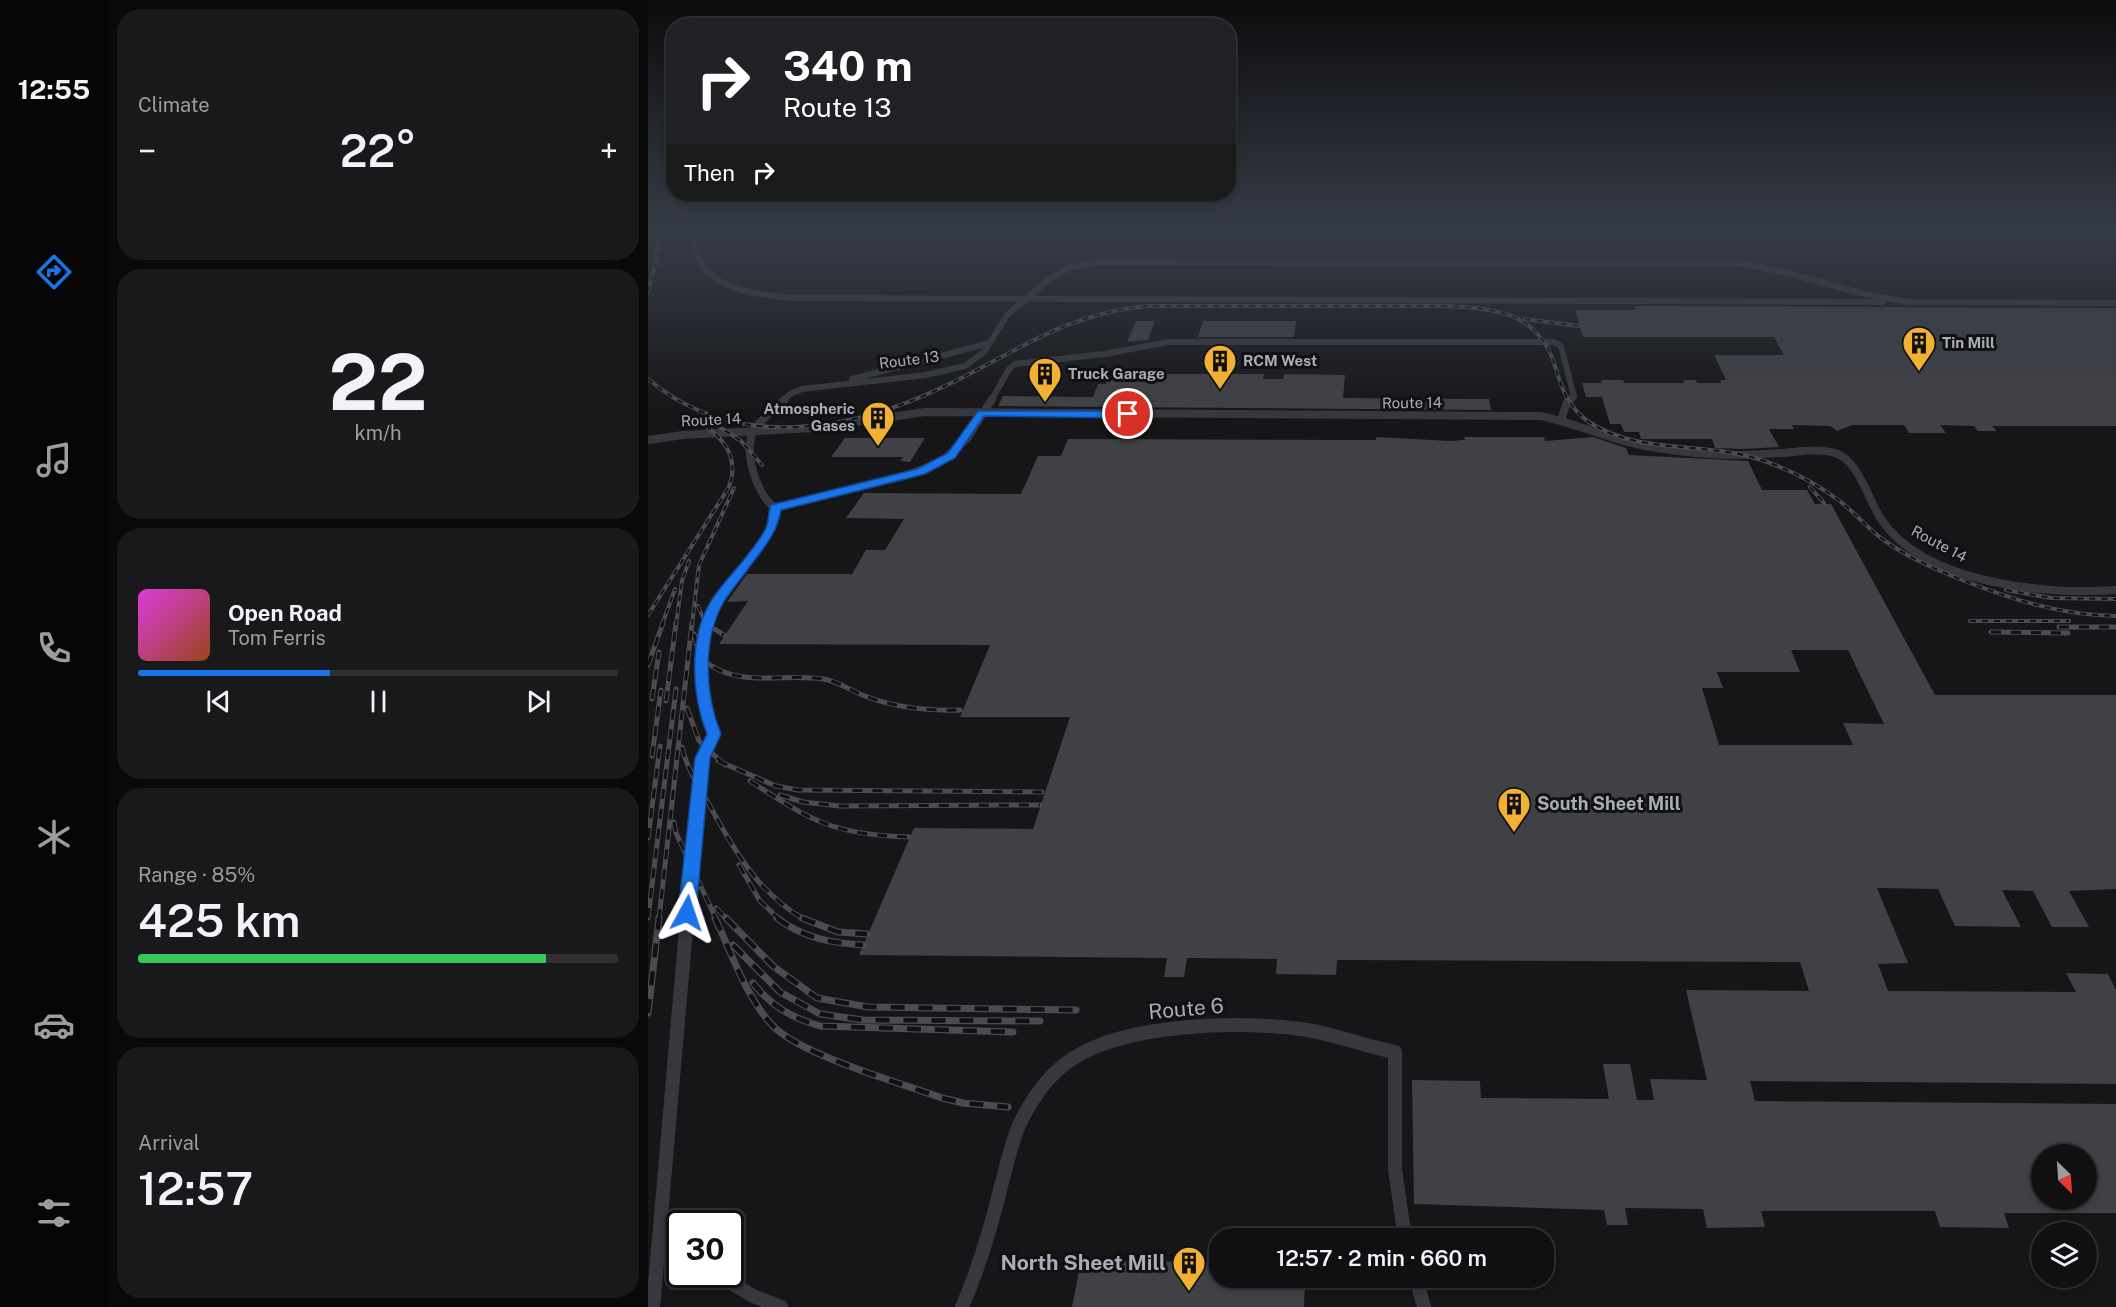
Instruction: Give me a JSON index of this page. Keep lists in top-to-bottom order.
{
  "streets": {
    "street": ["Route 13", "Route 14", "Route 6"]
  },
  "crossings": [
    ["Route 13", "Route 14"]
  ],
  "places": {
    "building": [
      "Tin Mill",
      "RCM West",
      "Truck Garage",
      "Atmospheric Gases",
      "South Sheet Mill",
      "North Sheet Mill"
    ]
  },
  "north": "bottom right",
  "page": {
    "tabs": "12:55",
    "tile": [
      "Climate",
      ["22", "km/h"],
      ["Range · 85%", "425 km"],
      ["Arrival", "12:57"]
    ],
    "turn": ["340 m", "Route 13"],
    "heat": ["−", "22°", "+"],
    "then": "Then",
    "song": ["Open Road", "Tom Ferris"],
    "limit": "30",
    "trip": "12:57 · 2 min · 660 m"
  }
}
